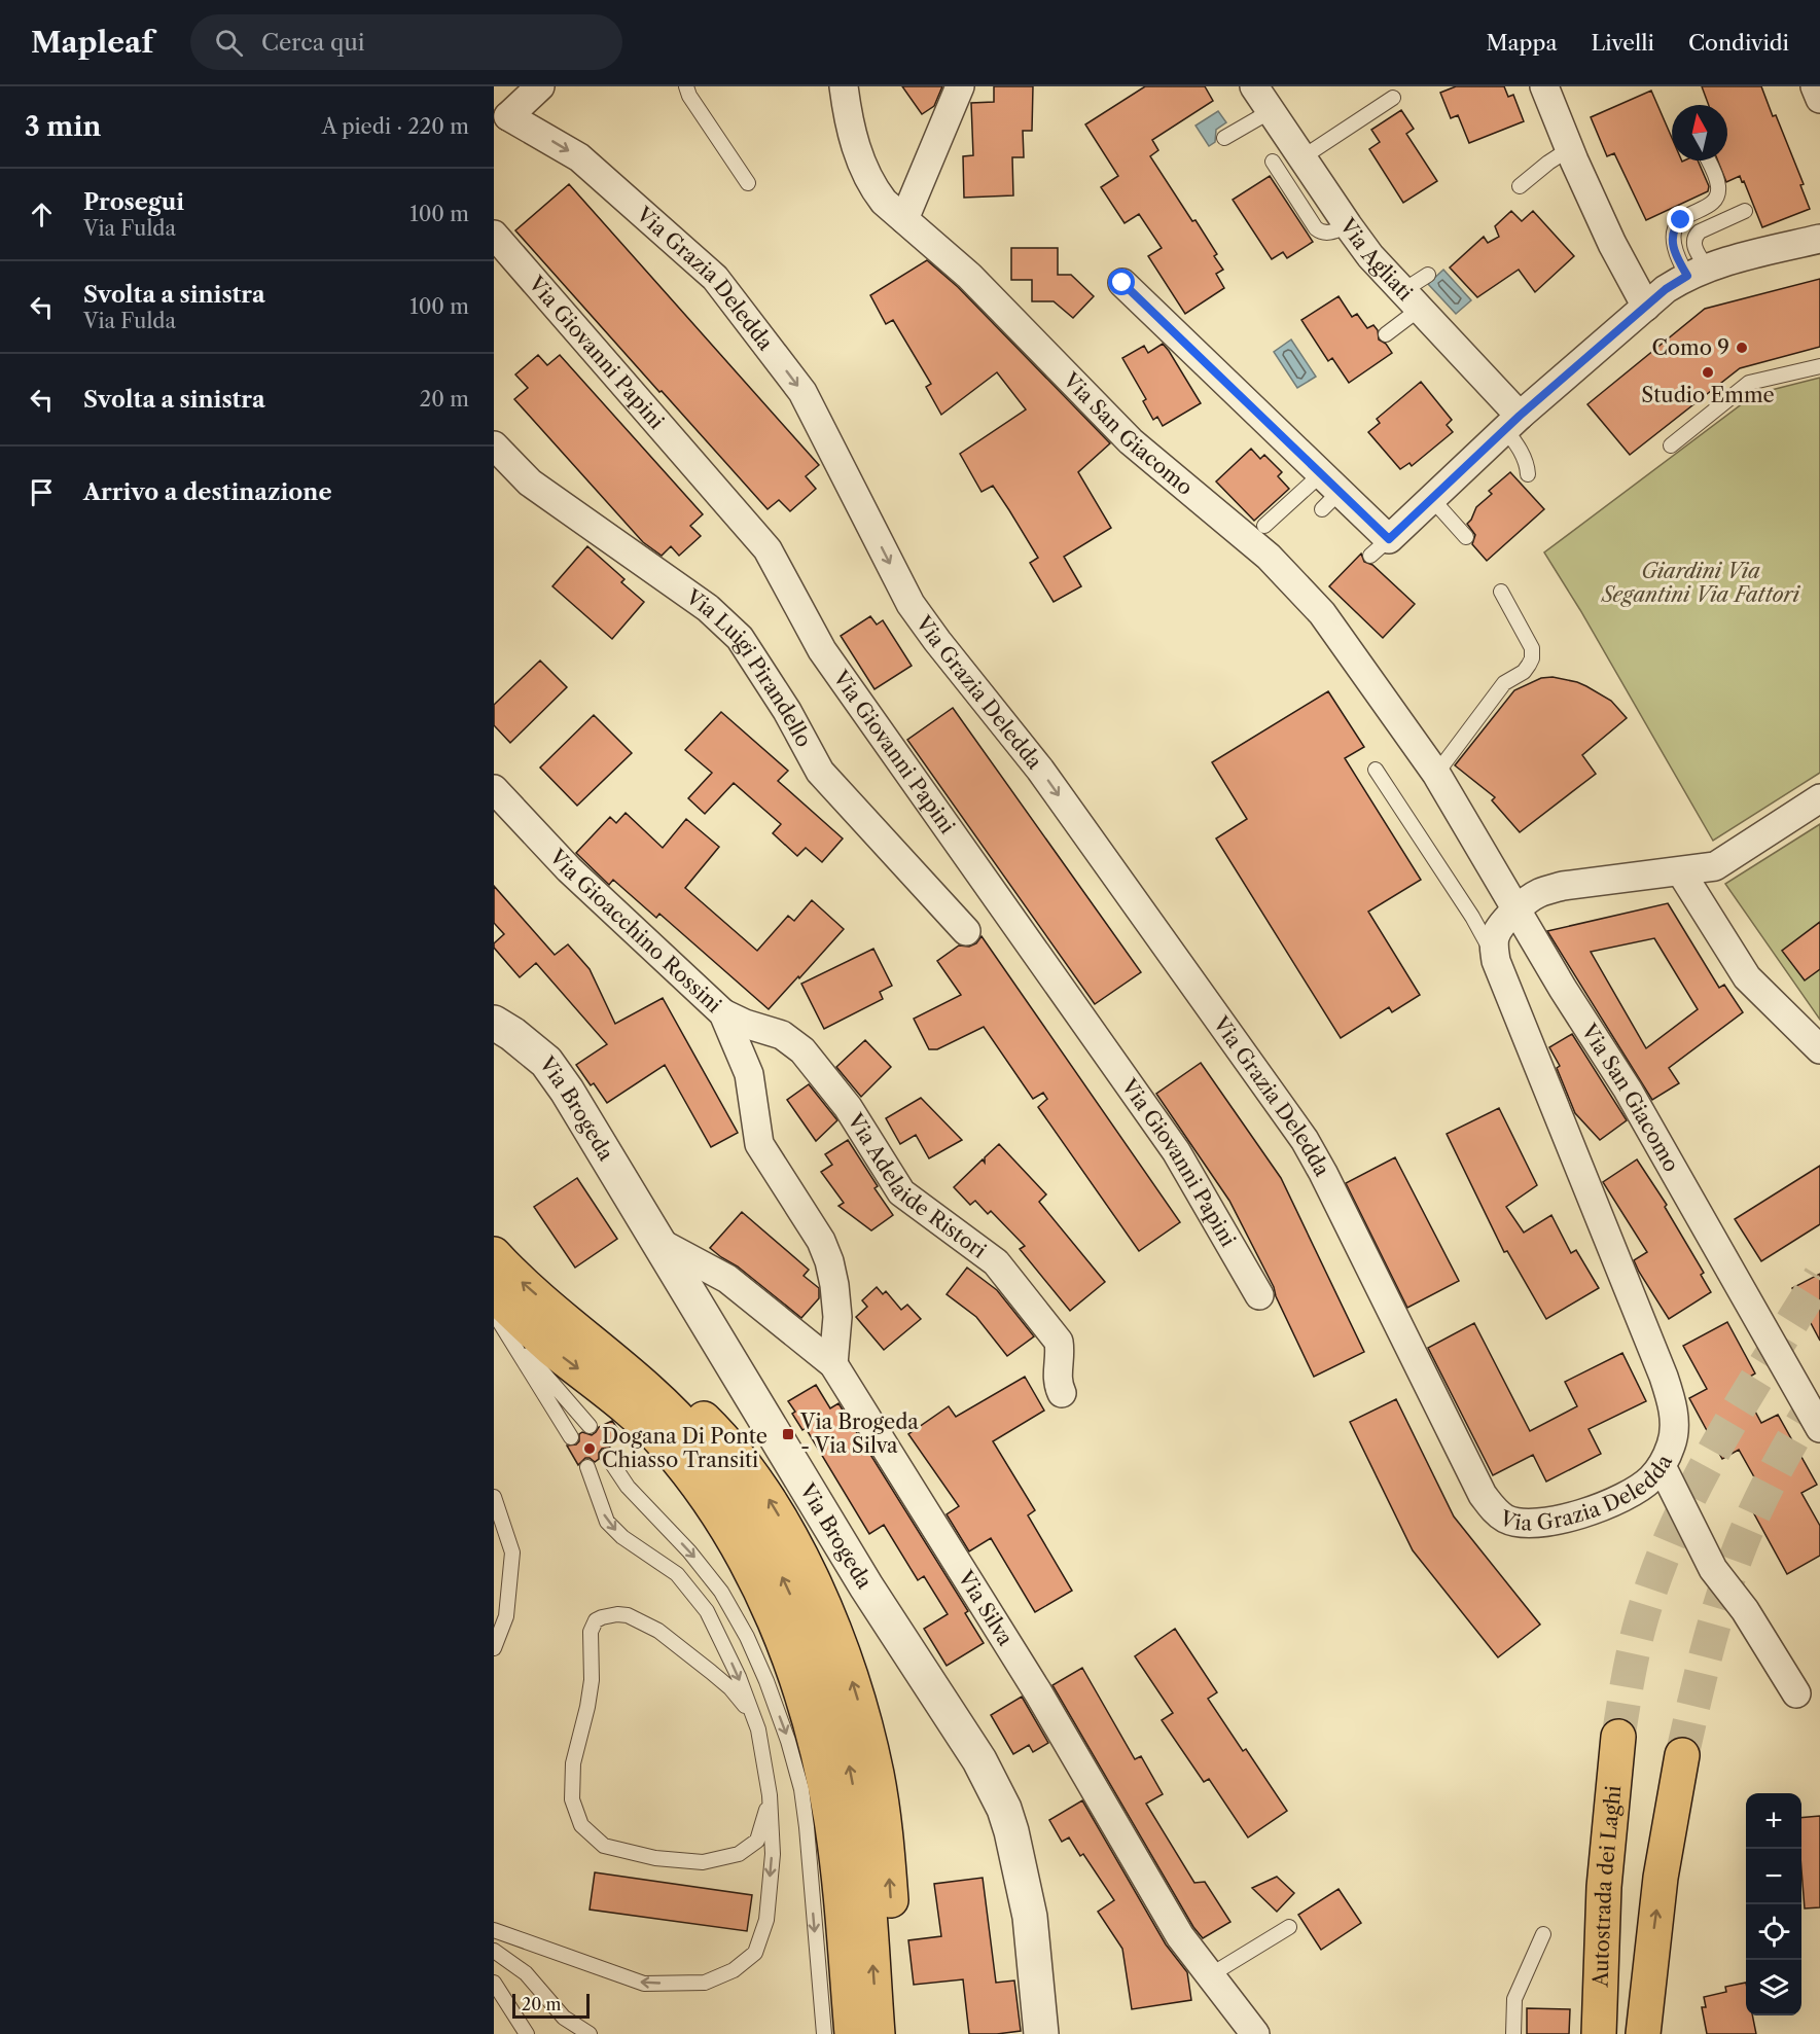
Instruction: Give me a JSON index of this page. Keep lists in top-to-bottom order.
{
  "streets": {
    "highway": ["Autostrada dei Laghi"],
    "street": [
      "Via Agliati",
      "Via Grazia Deledda",
      "Via Giovanni Papini",
      "Via San Giacomo",
      "Via Luigi Pirandello",
      "Via Gioacchino Rossini",
      "Via Brogeda",
      "Via Adelaide Ristori",
      "Via Silva"
    ]
  },
  "crossings": [
    ["Via Grazia Deledda", "Via San Giacomo"],
    ["Via Gioacchino Rossini", "Via Adelaide Ristori"],
    ["Via Gioacchino Rossini", "Via Silva"],
    ["Via Brogeda", "Via Silva"]
  ],
  "parks": ["Giardini Via Segantini Via Fattori"],
  "places": {
    "other": ["Como 9", "Studio Emme", "Dogana Di Ponte Chiasso Transiti"],
    "transit": ["Via Brogeda - Via Silva"]
  },
  "scale_bar": "20 m",
  "north": "top",
  "page": {
    "header": "Mapleaf",
    "search": "Cerca qui",
    "nav": ["Mappa", "Livelli", "Condividi"],
    "heading": ["3 min", "A piedi · 220 m"],
    "list": [
      ["Prosegui", "Via Fulda", "100 m"],
      ["Svolta a sinistra", "Via Fulda", "100 m"],
      ["Svolta a sinistra", "20 m"],
      "Arrivo a destinazione"
    ],
    "map_buttons": ["+", "−"],
    "scale": "20 m"
  }
}
